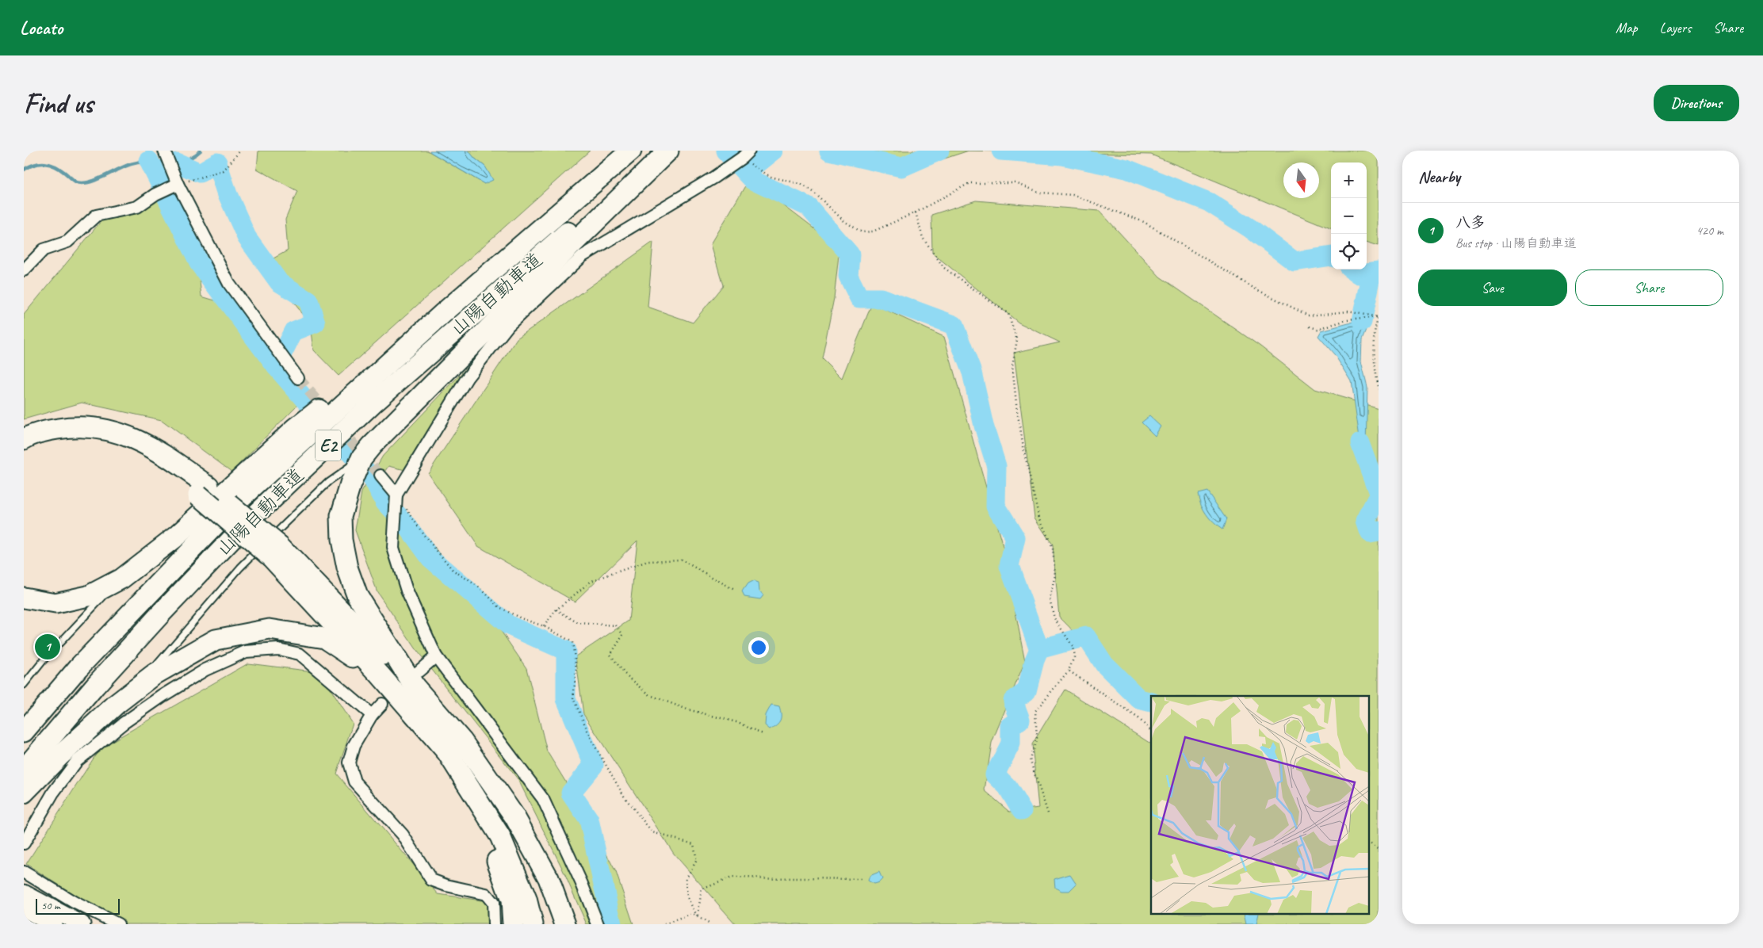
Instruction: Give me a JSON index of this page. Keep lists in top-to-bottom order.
{
  "streets": {
    "highway": ["山陽自動車道", "E2"]
  },
  "scale_bar": "50 m",
  "north": "bottom",
  "page": {
    "header": "Locato",
    "nav": ["Map", "Layers", "Share"],
    "buttons": [
      "Directions",
      ["Save", "Share"]
    ],
    "title": "Find us",
    "heading": "Nearby",
    "map_buttons": ["+", "−"],
    "list": [
      {
        "mark": "1",
        "name": "八多",
        "note": "Bus stop · 山陽自動車道",
        "value": "420 m"
      }
    ],
    "pins": "1",
    "scale": "50 m"
  }
}
